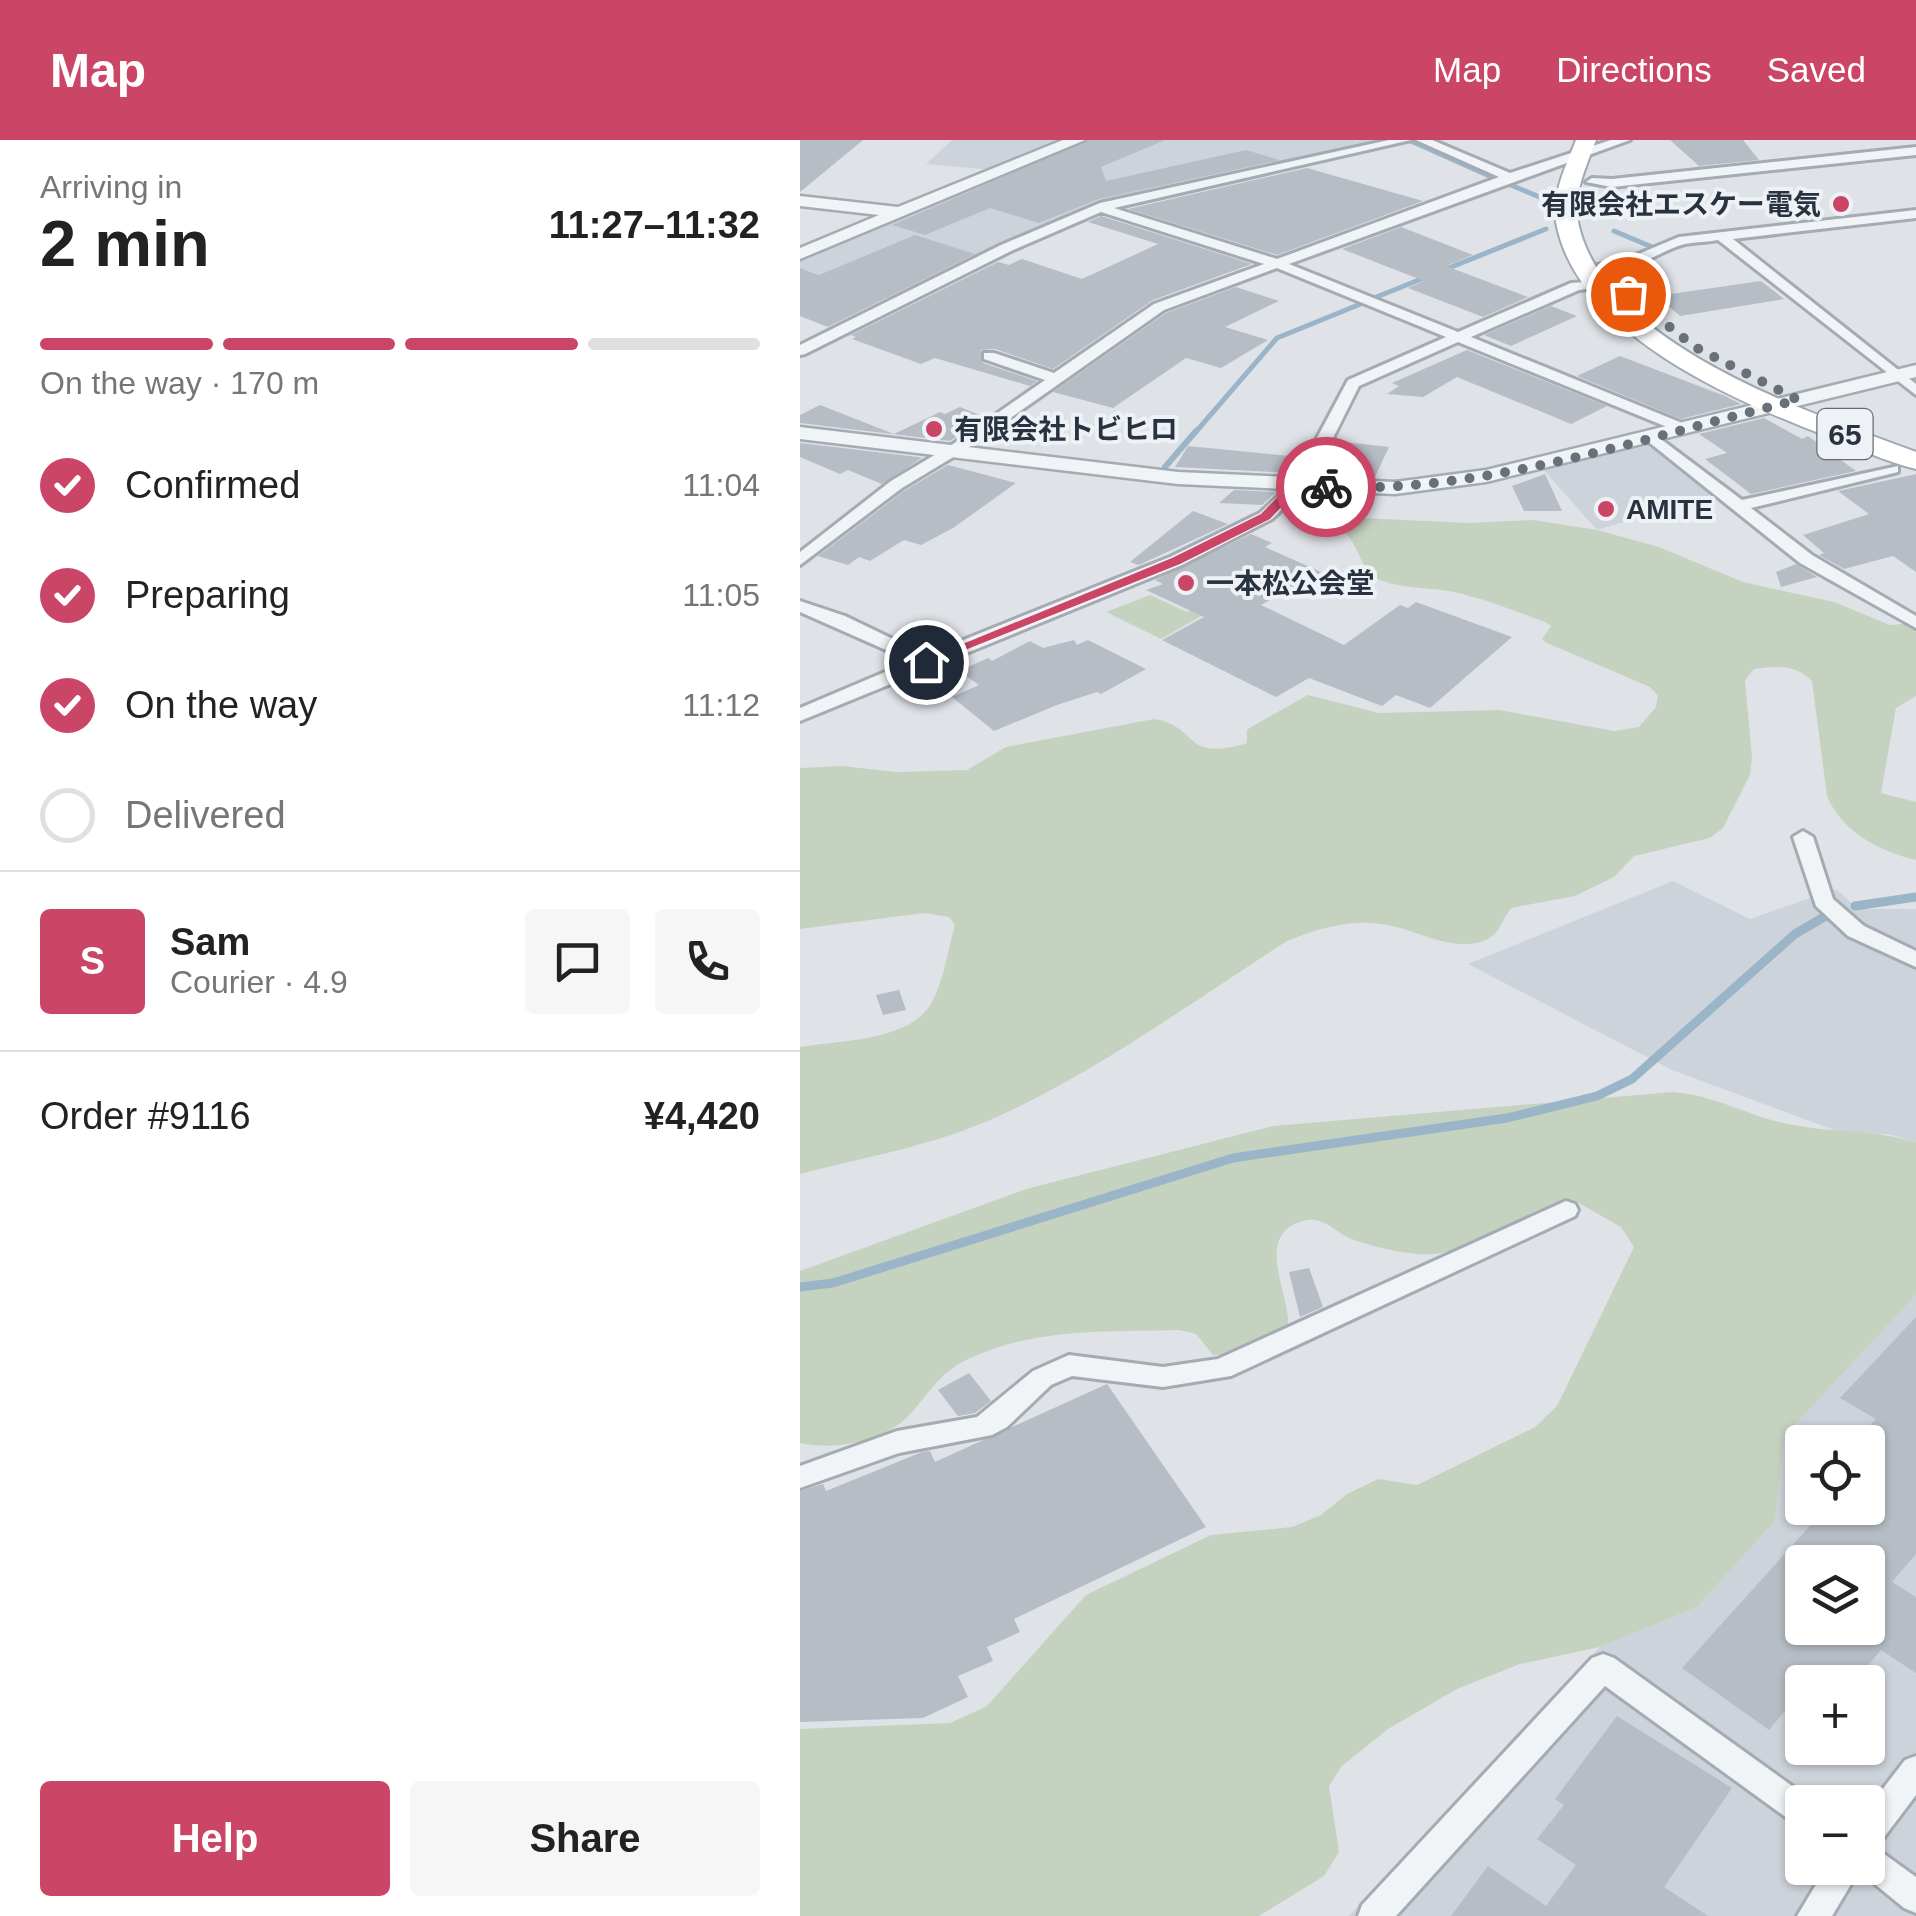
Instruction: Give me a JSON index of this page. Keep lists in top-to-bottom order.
{
  "streets": {
    "main road": ["65"]
  },
  "places": [
    "有限会社エスケー電気",
    "有限会社トビヒロ",
    "AMITE",
    "一本松公会堂"
  ],
  "page": {
    "header": "Map",
    "nav": ["Map", "Directions", "Saved"],
    "heading": ["2 min", "Arriving in", "11:27–11:32"],
    "panel": [
      "Sam",
      "Courier · 4.9",
      "Order #9116",
      "¥4,420"
    ],
    "bar": "On the way · 170 m",
    "list": [
      ["Confirmed", "11:04"],
      ["Preparing", "11:05"],
      ["On the way", "11:12"],
      "Delivered"
    ],
    "round": "S",
    "map_buttons": ["+", "−"],
    "buttons": ["Help", "Share"]
  }
}
